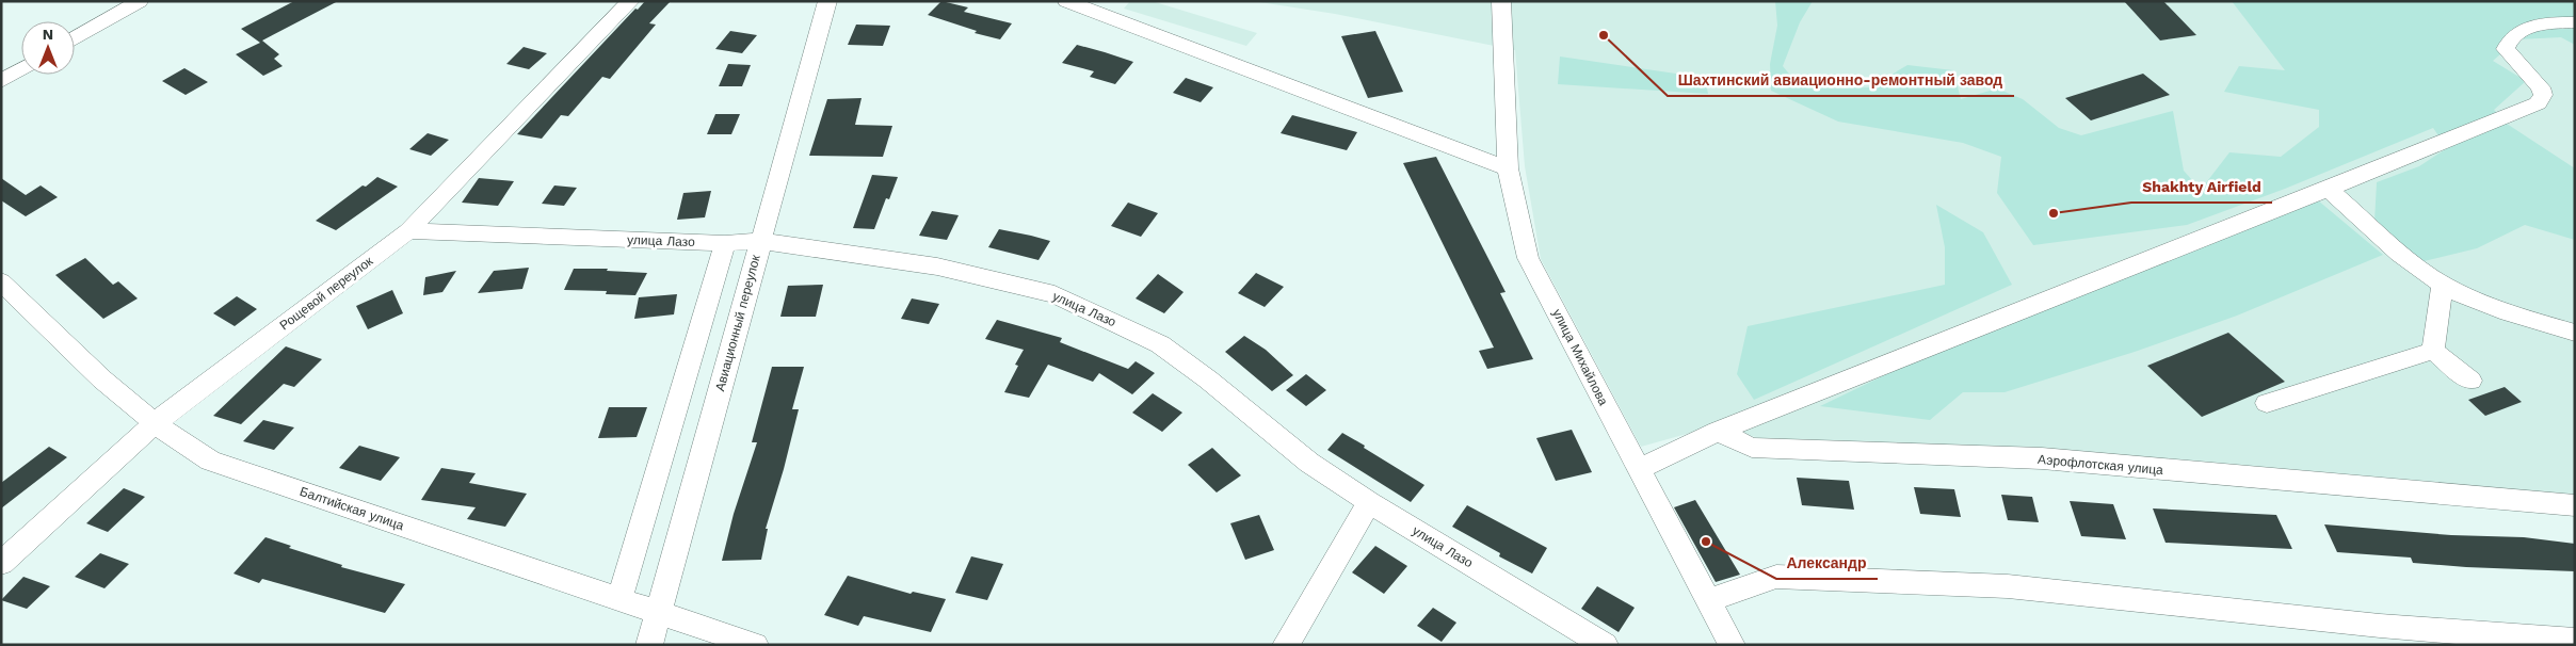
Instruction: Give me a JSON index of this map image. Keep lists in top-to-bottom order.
{
  "streets": {
    "street": [
      "улица Лазо",
      "Рощевой переулок",
      "Авиационный переулок",
      "улица Михайлова",
      "Аэрофлотская улица",
      "Балтийская улица"
    ]
  },
  "crossings": [
    ["улица Лазо", "Рощевой переулок"],
    ["улица Лазо", "Авиационный переулок"],
    ["Рощевой переулок", "Балтийская улица"],
    ["Авиационный переулок", "Балтийская улица"]
  ],
  "places": ["Шахтинский авиационно-ремонтный завод", "Shakhty Airfield", "Александр"],
  "north": "top"
}
